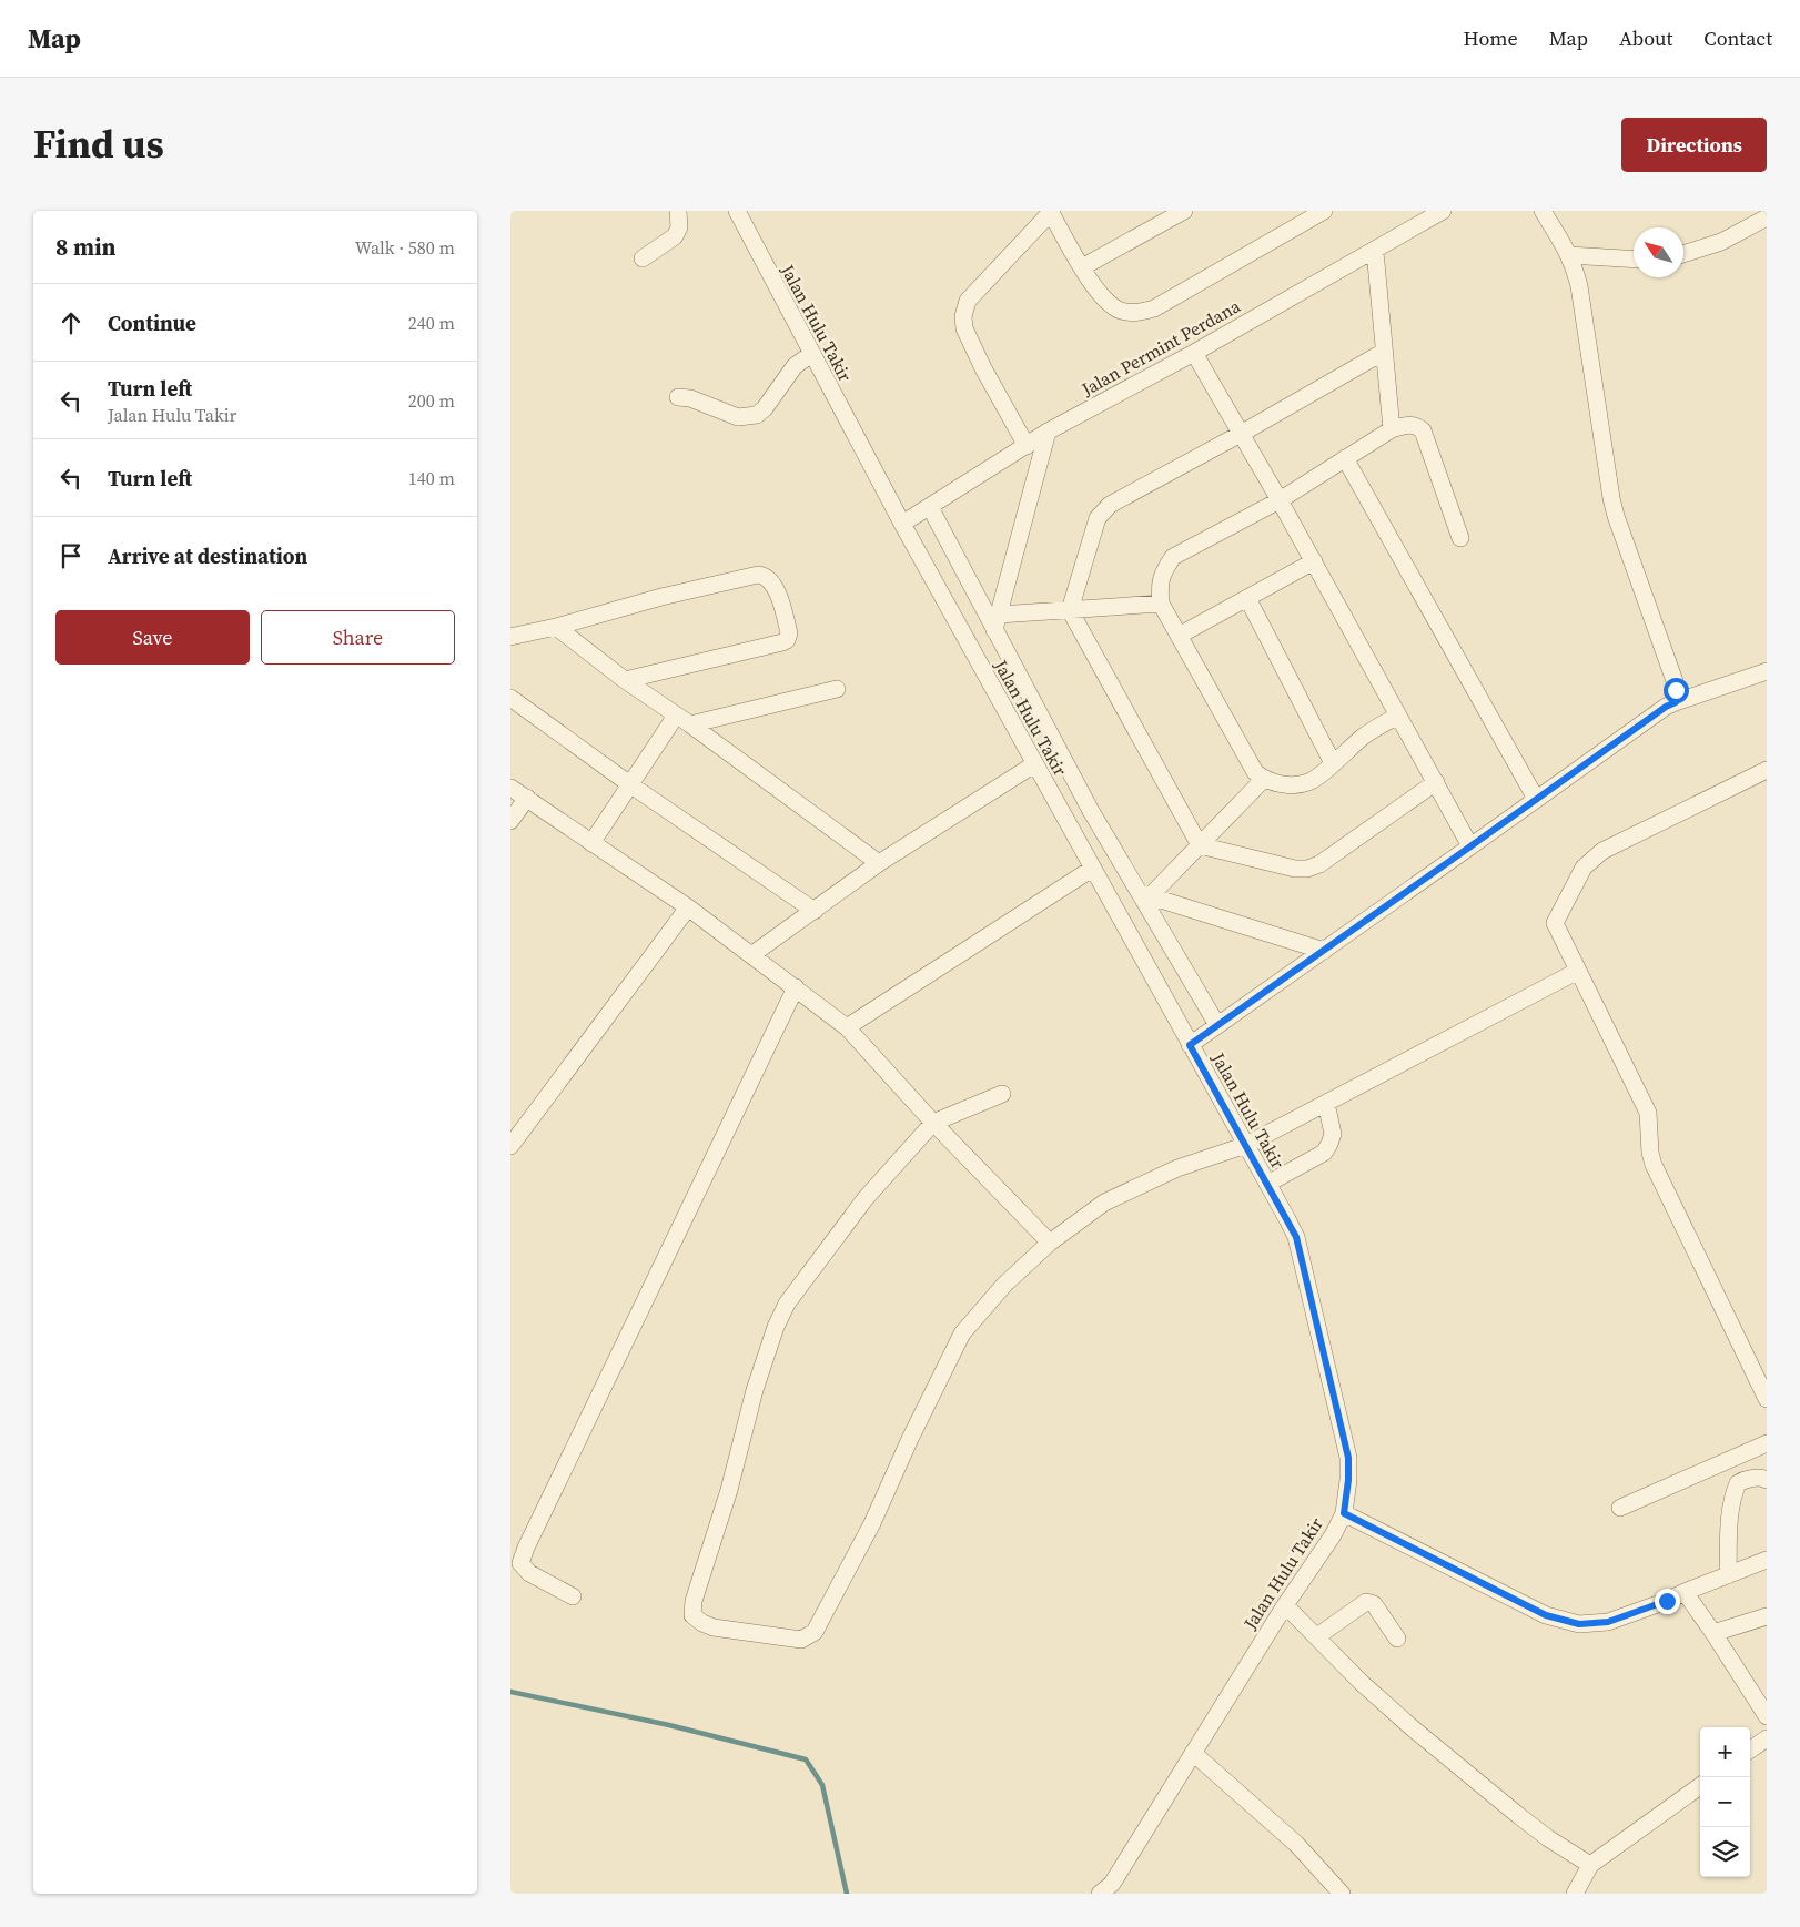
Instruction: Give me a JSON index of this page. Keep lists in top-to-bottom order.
{
  "streets": {
    "street": ["Jalan Hulu Takir", "Jalan Permint Perdana"]
  },
  "crossings": [
    ["Jalan Hulu Takir", "Jalan Permint Perdana"]
  ],
  "north": "top left",
  "page": {
    "header": "Map",
    "nav": [
      "Home",
      "Map",
      "About",
      "Contact"
    ],
    "title": "Find us",
    "buttons": [
      "Directions",
      ["Save", "Share"]
    ],
    "heading": ["8 min", "Walk · 580 m"],
    "list": [
      ["Continue", "240 m"],
      ["Turn left", "Jalan Hulu Takir", "200 m"],
      ["Turn left", "140 m"],
      "Arrive at destination"
    ],
    "map_buttons": ["+", "−"]
  }
}
